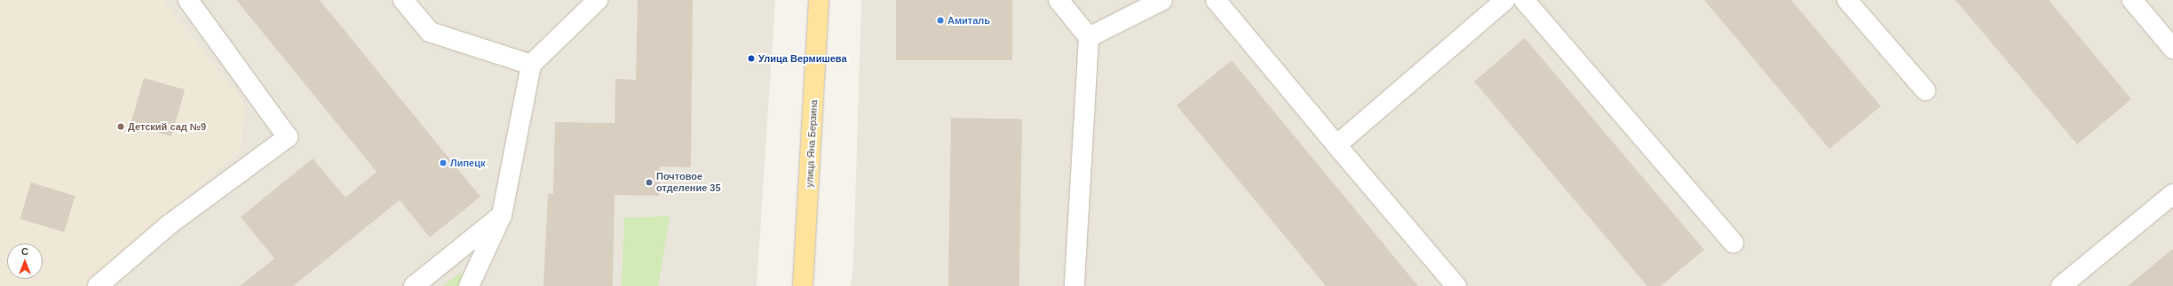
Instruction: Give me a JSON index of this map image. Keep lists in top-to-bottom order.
{
  "streets": {
    "main road": ["улица Яна Берзина"]
  },
  "places": [
    "Амиталь",
    "Улица Вермишева",
    "Детский сад №9",
    "Липецк",
    "Почтовое отделение 35"
  ],
  "north": "top"
}
